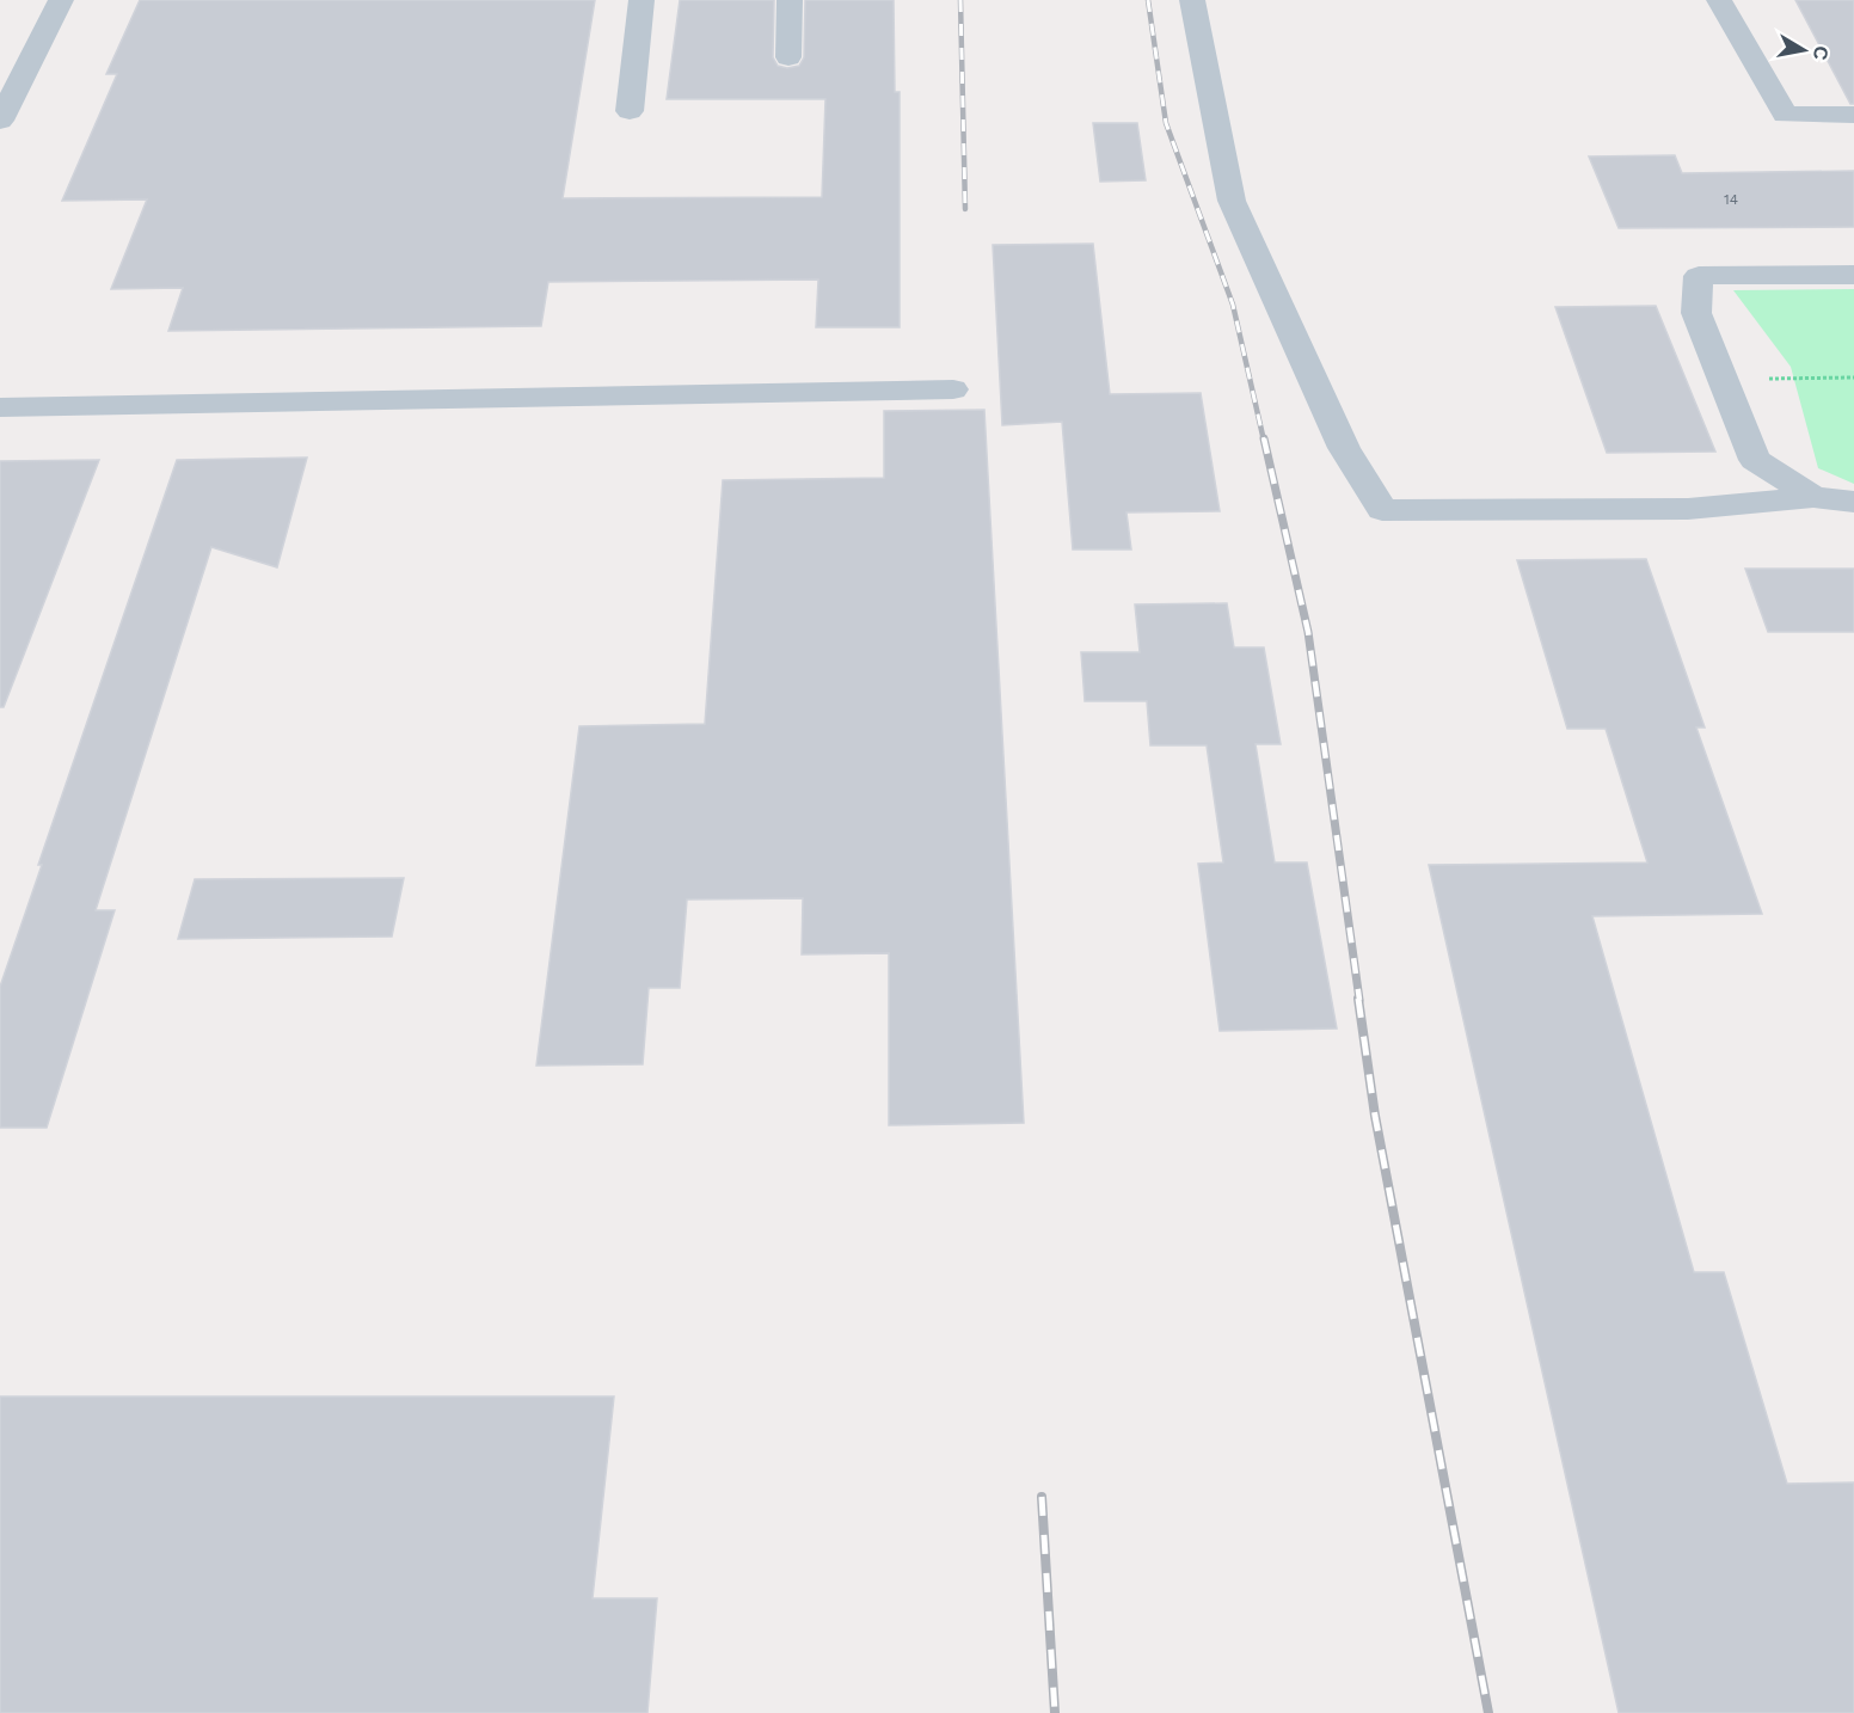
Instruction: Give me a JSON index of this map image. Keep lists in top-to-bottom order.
{
  "house_numbers": ["14"],
  "north": "right"
}
